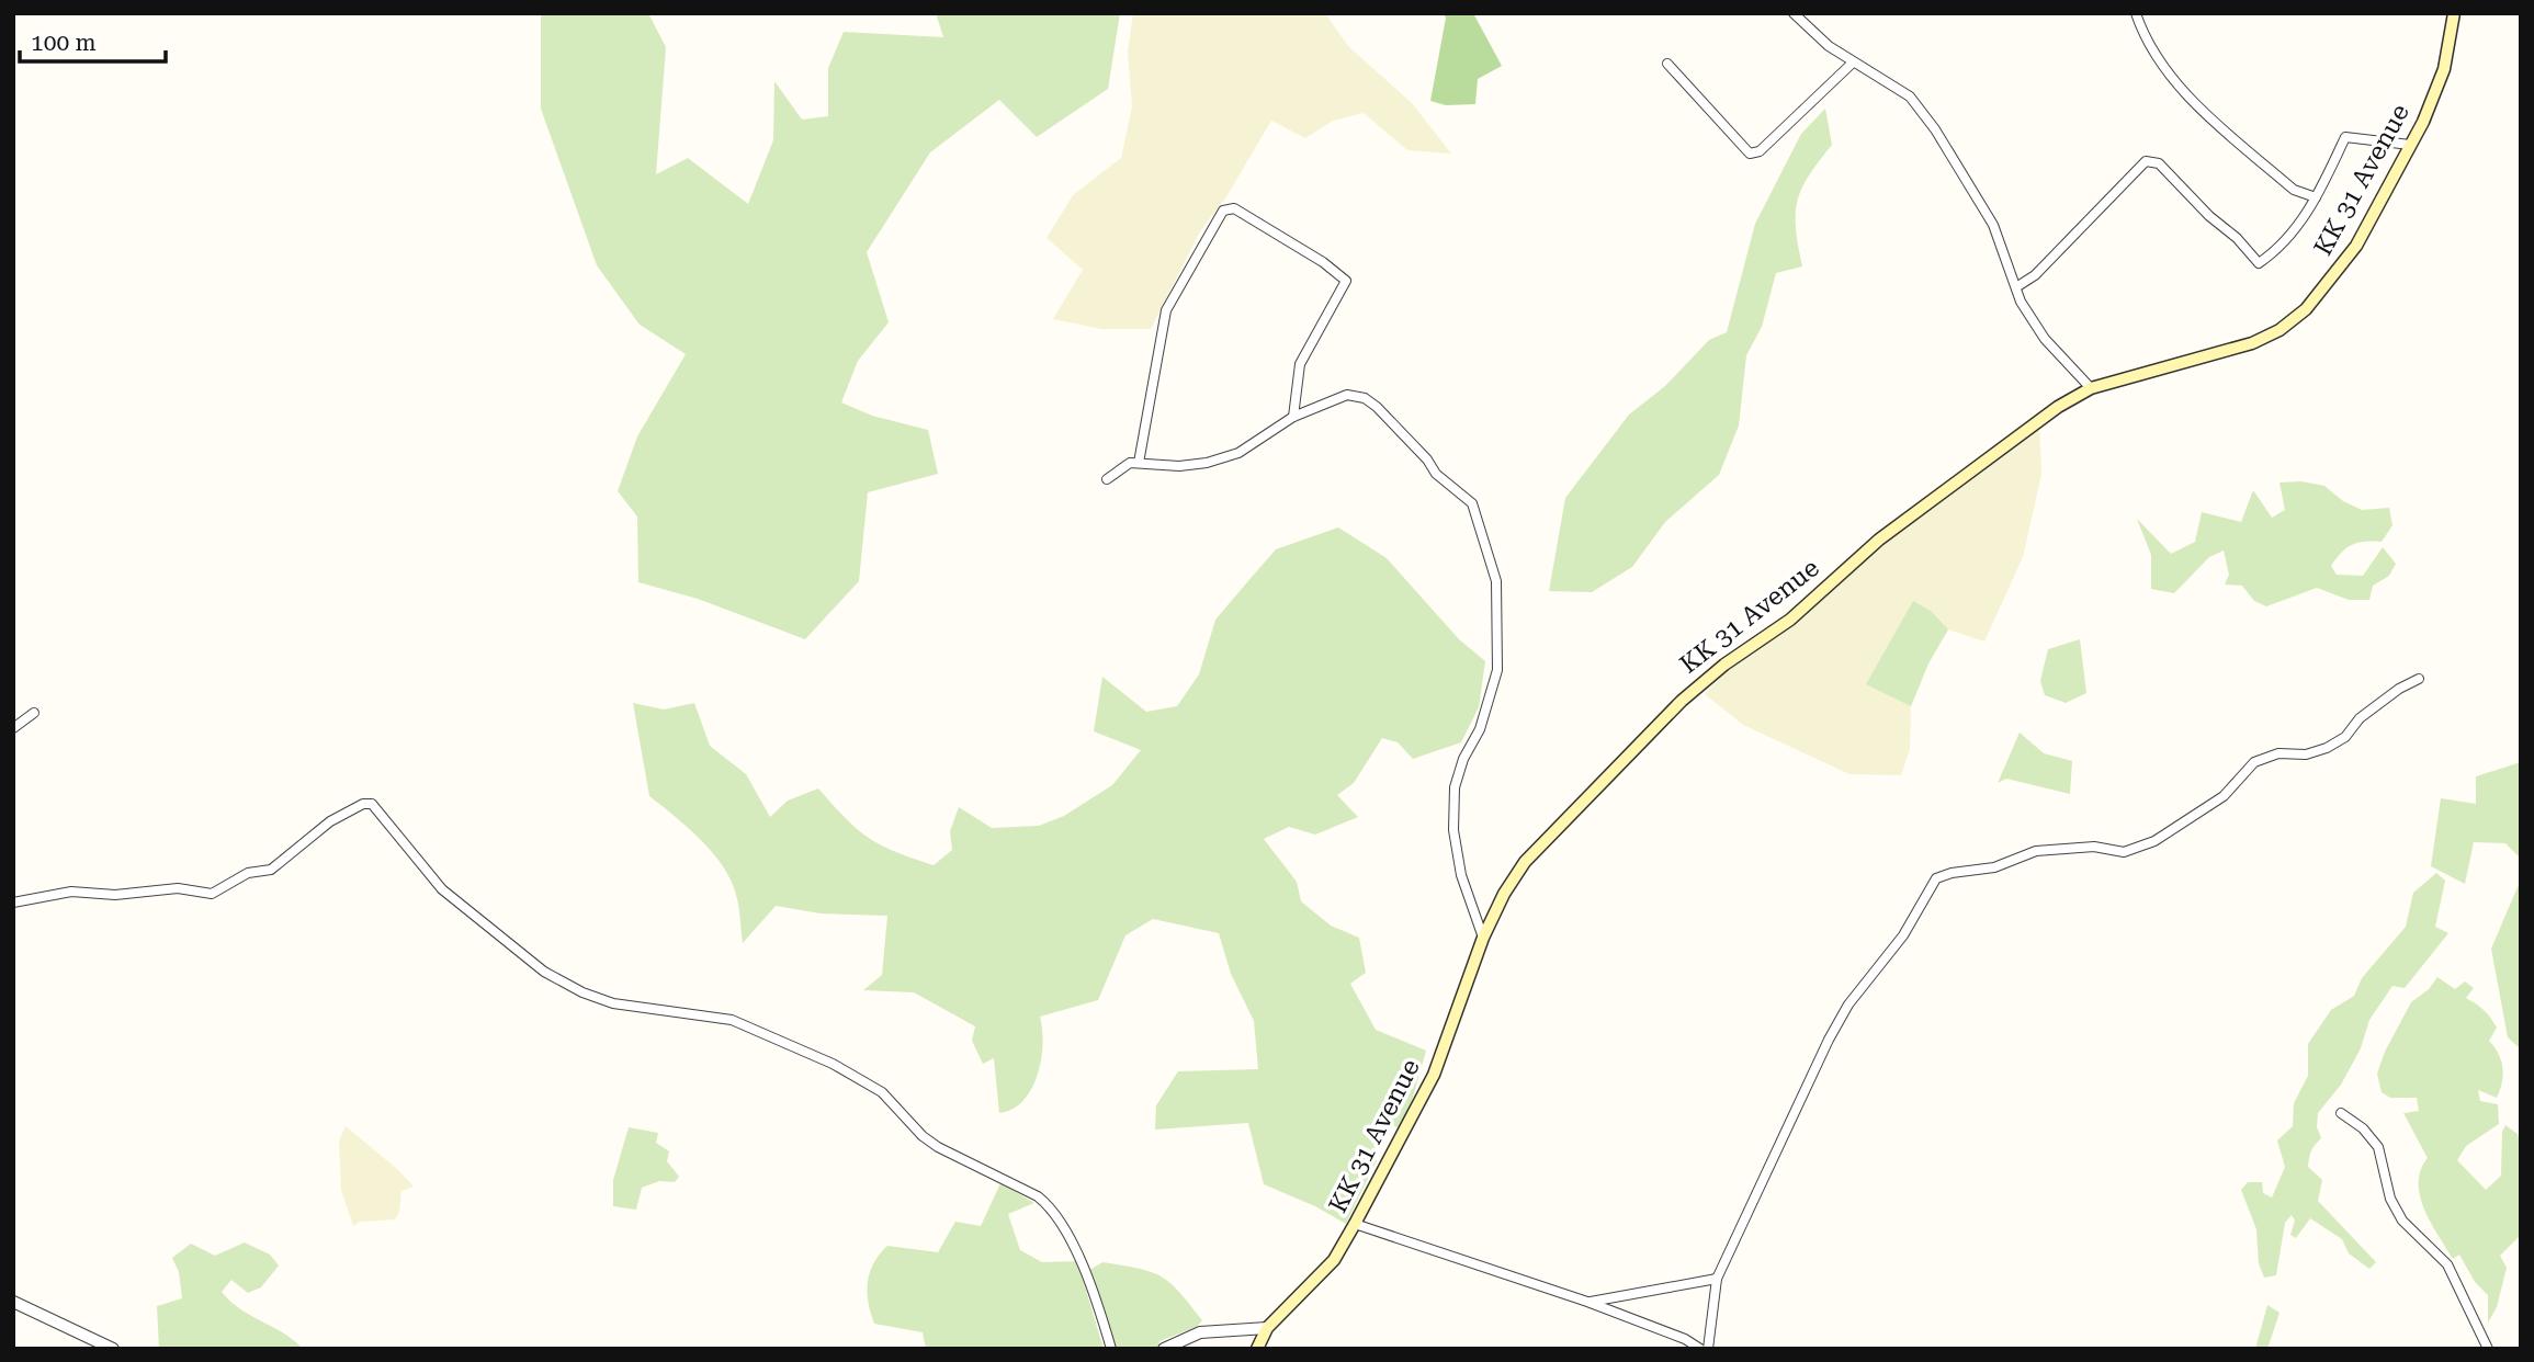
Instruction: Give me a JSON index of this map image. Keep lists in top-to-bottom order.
{
  "streets": {
    "main road": ["KK 31 Avenue"]
  },
  "scale_bar": "100 m"
}
